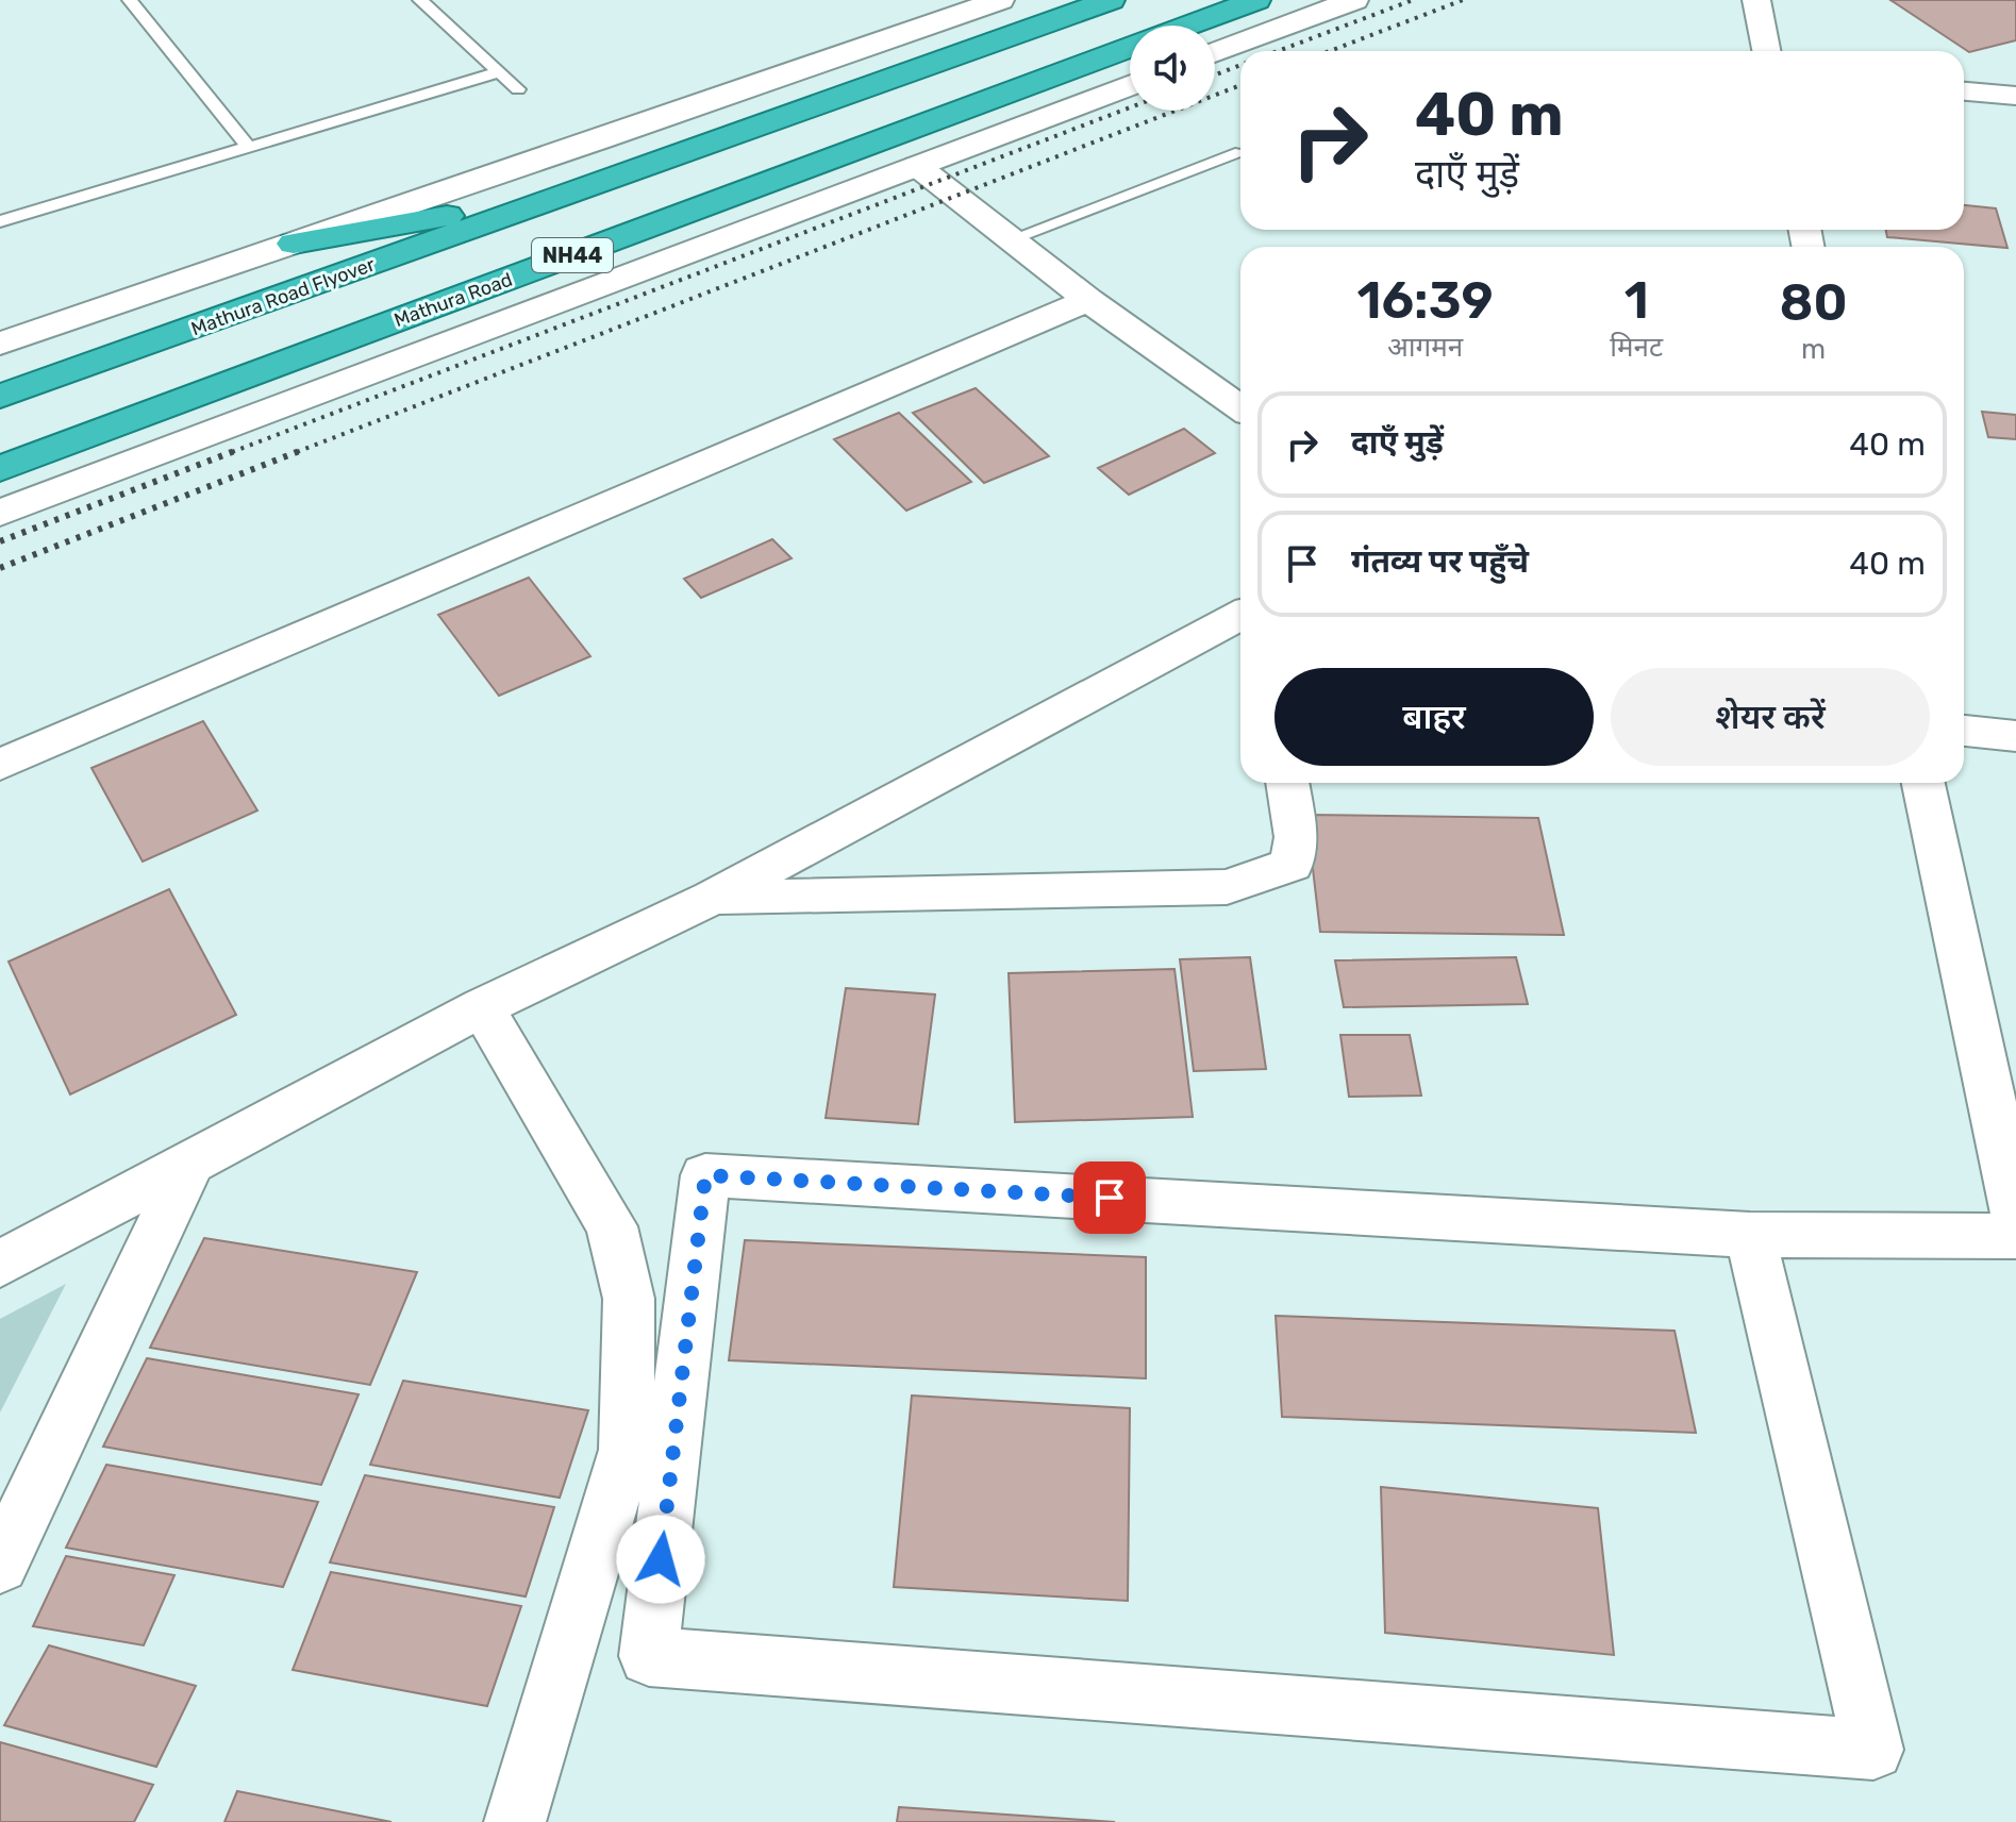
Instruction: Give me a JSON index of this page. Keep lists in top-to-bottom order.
{
  "streets": {
    "highway": ["NH44", "Mathura Road Flyover", "Mathura Road"]
  },
  "crossings": [
    ["NH44", "Mathura Road Flyover"]
  ],
  "page": {
    "turn": ["40 m", "दाएँ मुड़ें"],
    "eta": [
      "16:39",
      "आगमन",
      "1",
      "मिनट",
      "80",
      "m"
    ],
    "list": [
      {
        "name": "दाएँ मुड़ें",
        "value": "40 m"
      },
      {
        "name": "गंतव्य पर पहुँचे",
        "value": "40 m"
      }
    ],
    "buttons": ["बाहर", "शेयर करें"]
  }
}
